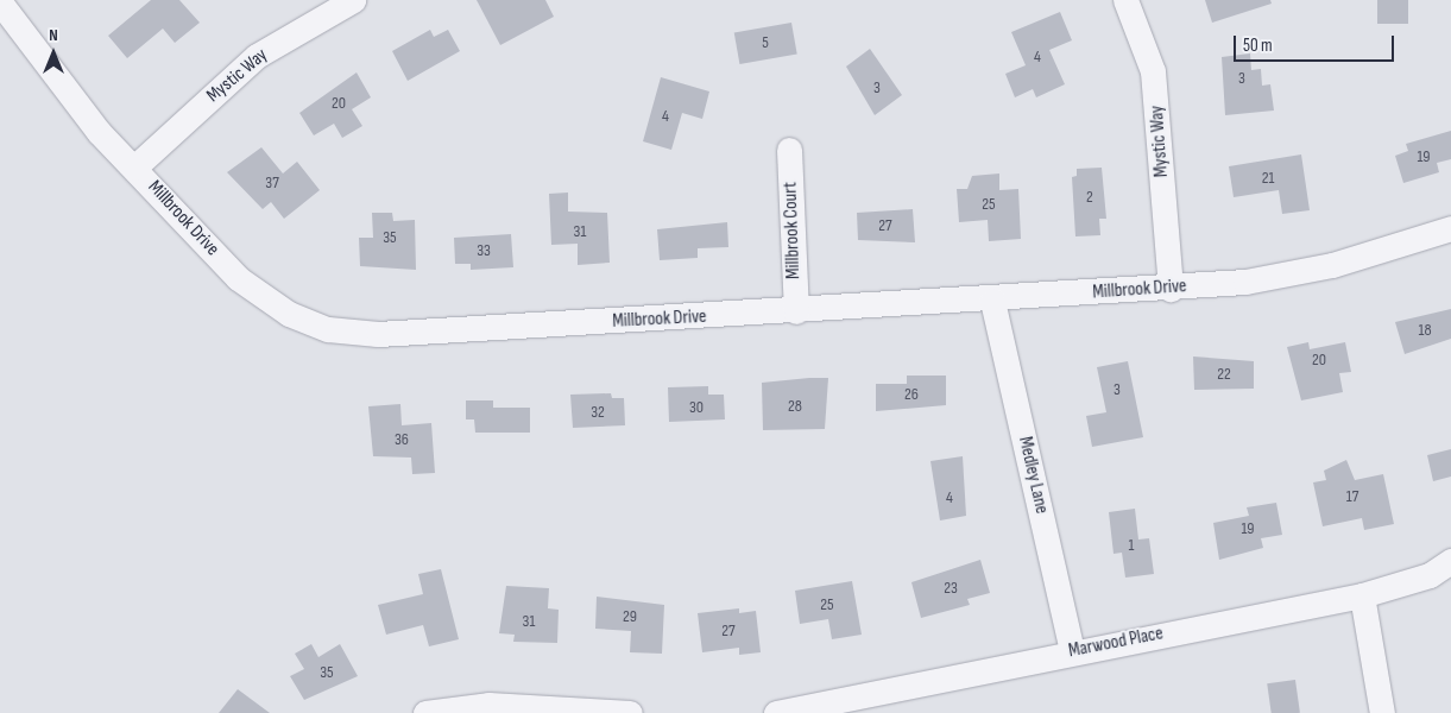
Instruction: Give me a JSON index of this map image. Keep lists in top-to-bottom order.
{
  "streets": {
    "street": [
      "Mystic Way",
      "Millbrook Drive",
      "Millbrook Court",
      "Medley Lane",
      "Marwood Place"
    ]
  },
  "crossings": [
    ["Mystic Way", "Millbrook Drive"],
    ["Millbrook Drive", "Millbrook Court"],
    ["Millbrook Drive", "Medley Lane"],
    ["Medley Lane", "Marwood Place"]
  ],
  "house_numbers": [
    "5",
    "4",
    "3",
    "3",
    "20",
    "4",
    "19",
    "21",
    "37",
    "2",
    "25",
    "27",
    "31",
    "35",
    "33",
    "18",
    "20",
    "22",
    "3",
    "26",
    "28",
    "30",
    "32",
    "36",
    "17",
    "4",
    "19",
    "1",
    "23",
    "25",
    "29",
    "31",
    "27",
    "35"
  ],
  "scale_bar": "50 m",
  "north": "top"
}
